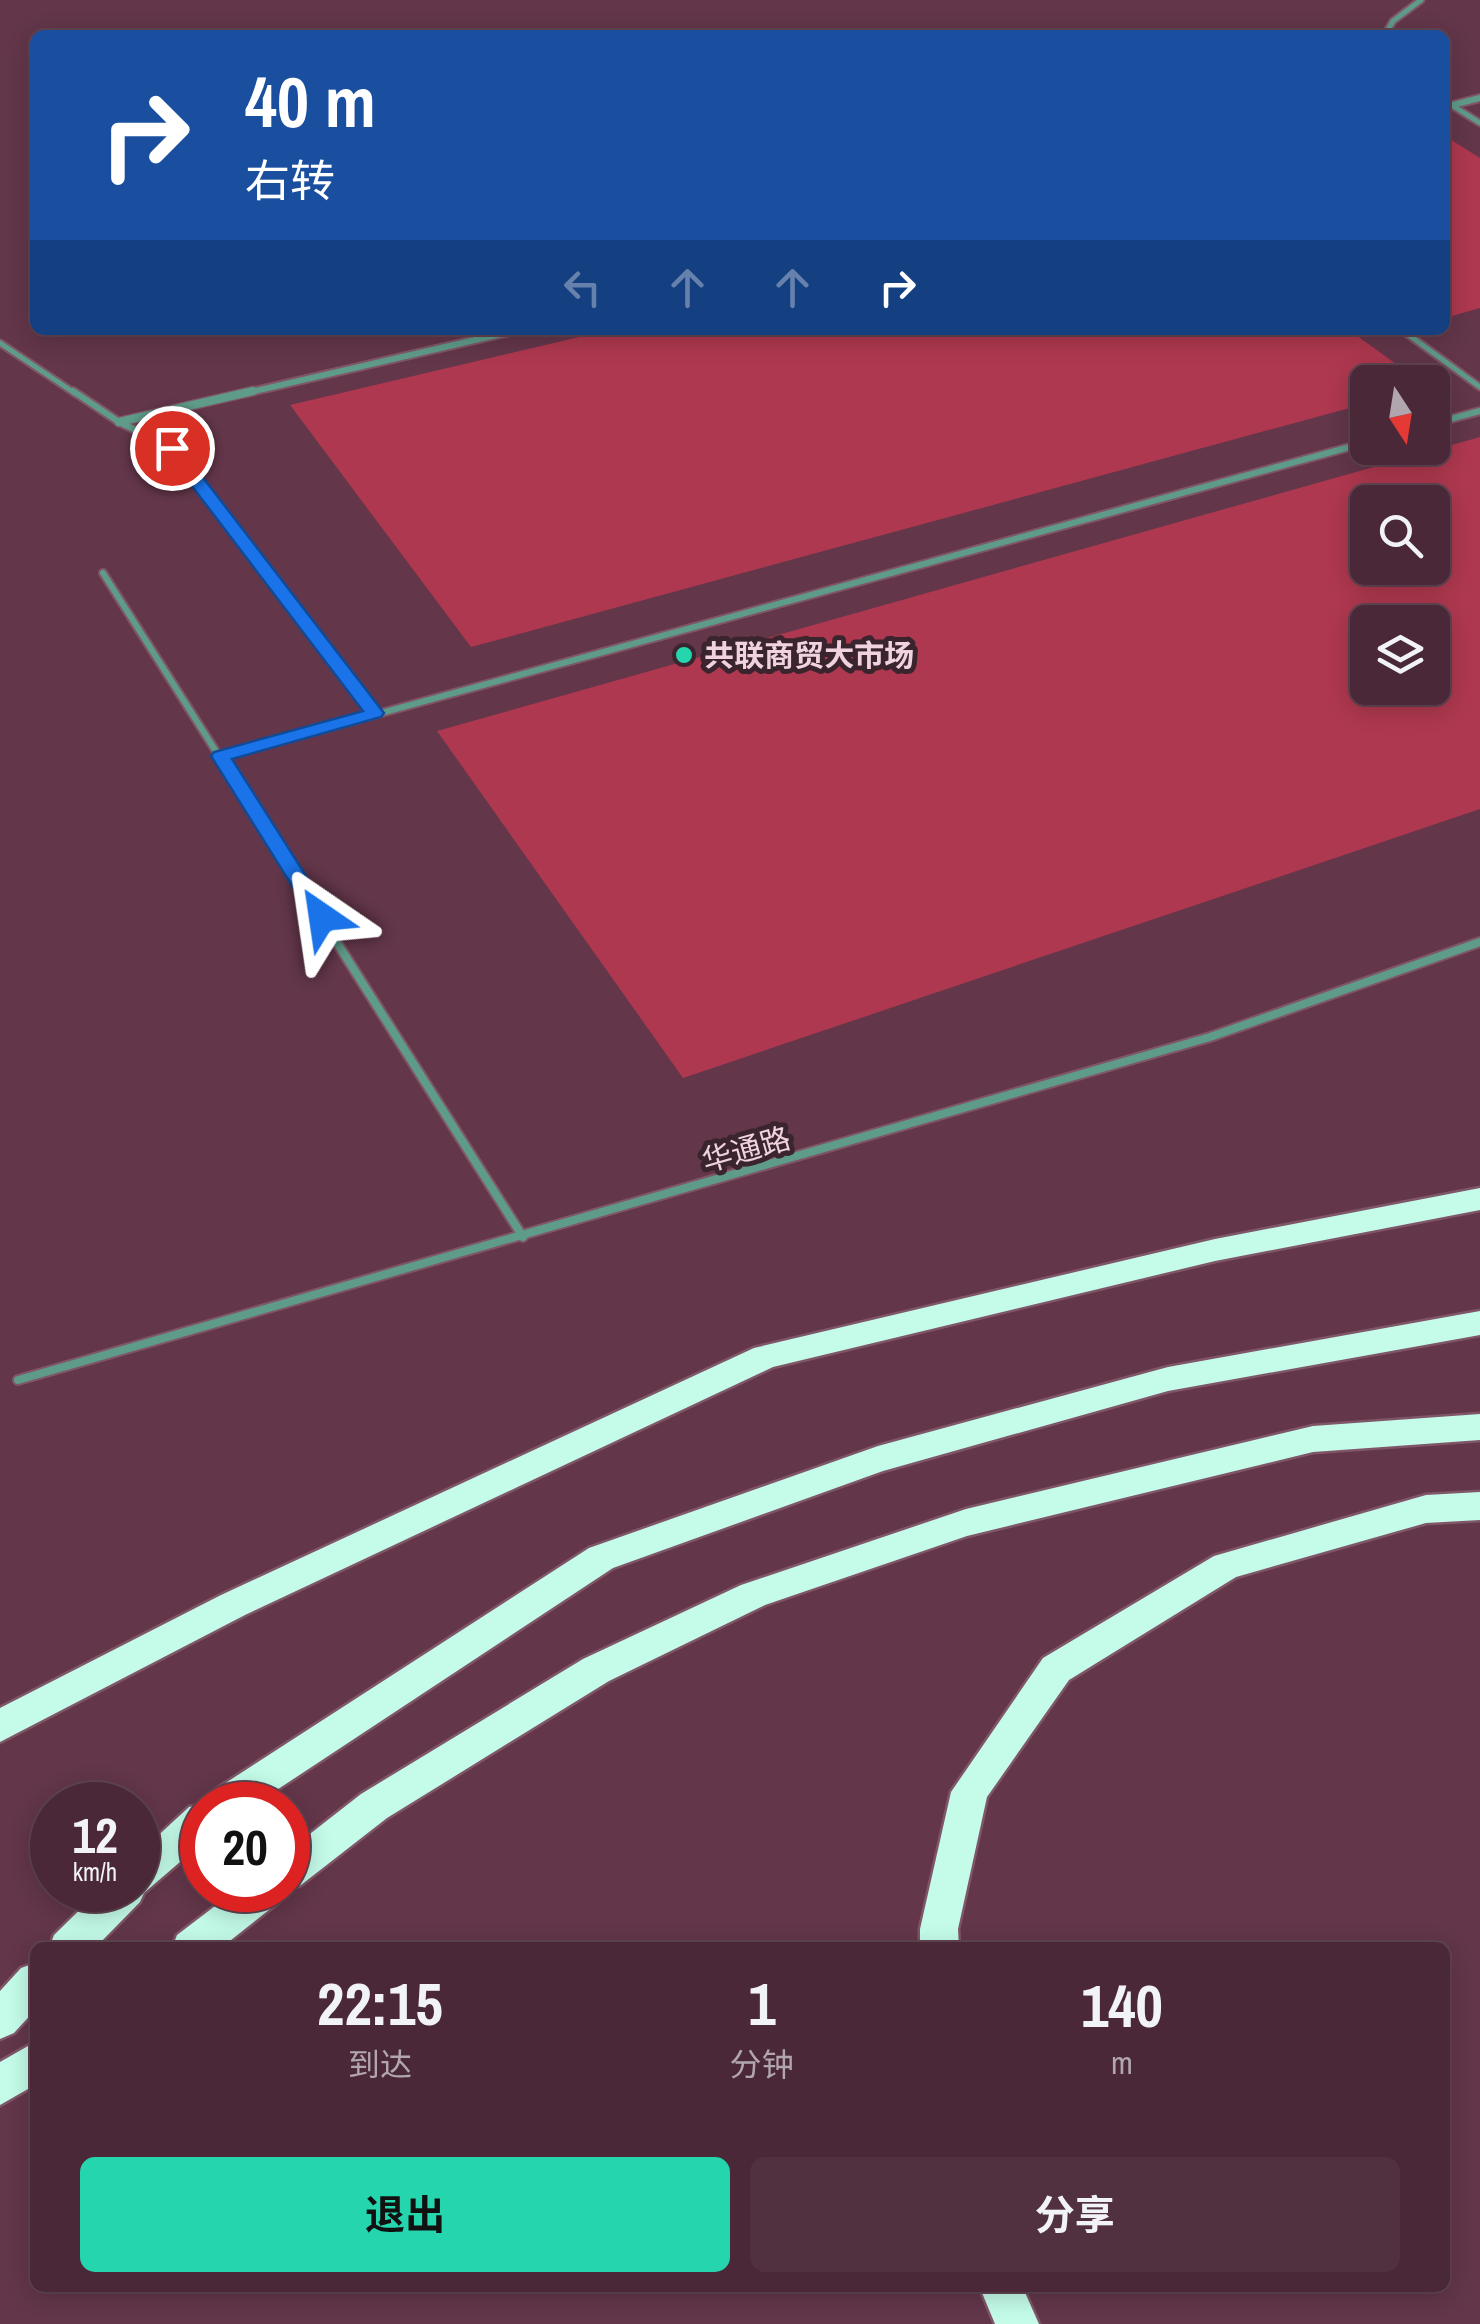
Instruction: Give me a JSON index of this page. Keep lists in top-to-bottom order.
{
  "streets": {
    "lane": ["华通路"]
  },
  "places": ["共联商贸大市场"],
  "north": "bottom",
  "page": {
    "turn": ["40 m", "右转"],
    "speed": "12 km/h",
    "limit": "20",
    "eta": [
      "22:15",
      "到达",
      "1",
      "分钟",
      "140",
      "m"
    ],
    "buttons": ["退出", "分享"]
  }
}
